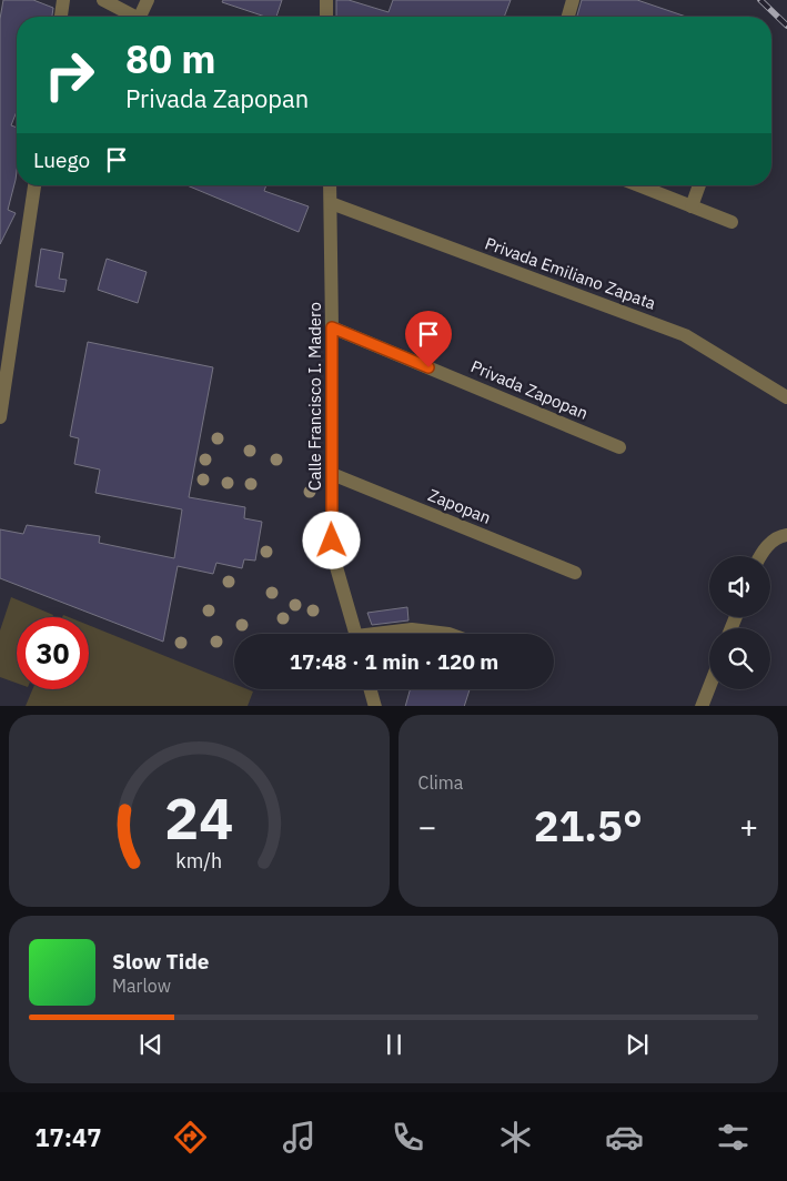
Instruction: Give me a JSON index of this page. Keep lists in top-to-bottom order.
{
  "streets": {
    "street": [
      "Privada Emiliano Zapata",
      "Privada Zapopan",
      "Calle Francisco I. Madero",
      "Zapopan"
    ]
  },
  "crossings": [
    ["Privada Emiliano Zapata", "Calle Francisco I. Madero"],
    ["Privada Zapopan", "Calle Francisco I. Madero"],
    ["Calle Francisco I. Madero", "Zapopan"]
  ],
  "page": {
    "turn": ["80 m", "Privada Zapopan"],
    "then": "Luego",
    "limit": "30",
    "trip": "17:48 · 1 min · 120 m",
    "tile": "Clima",
    "heat": ["−", "21.5°", "+"],
    "song": ["Slow Tide", "Marlow"],
    "tabs": "17:47",
    "gauge": ["24", "km/h"]
  }
}
